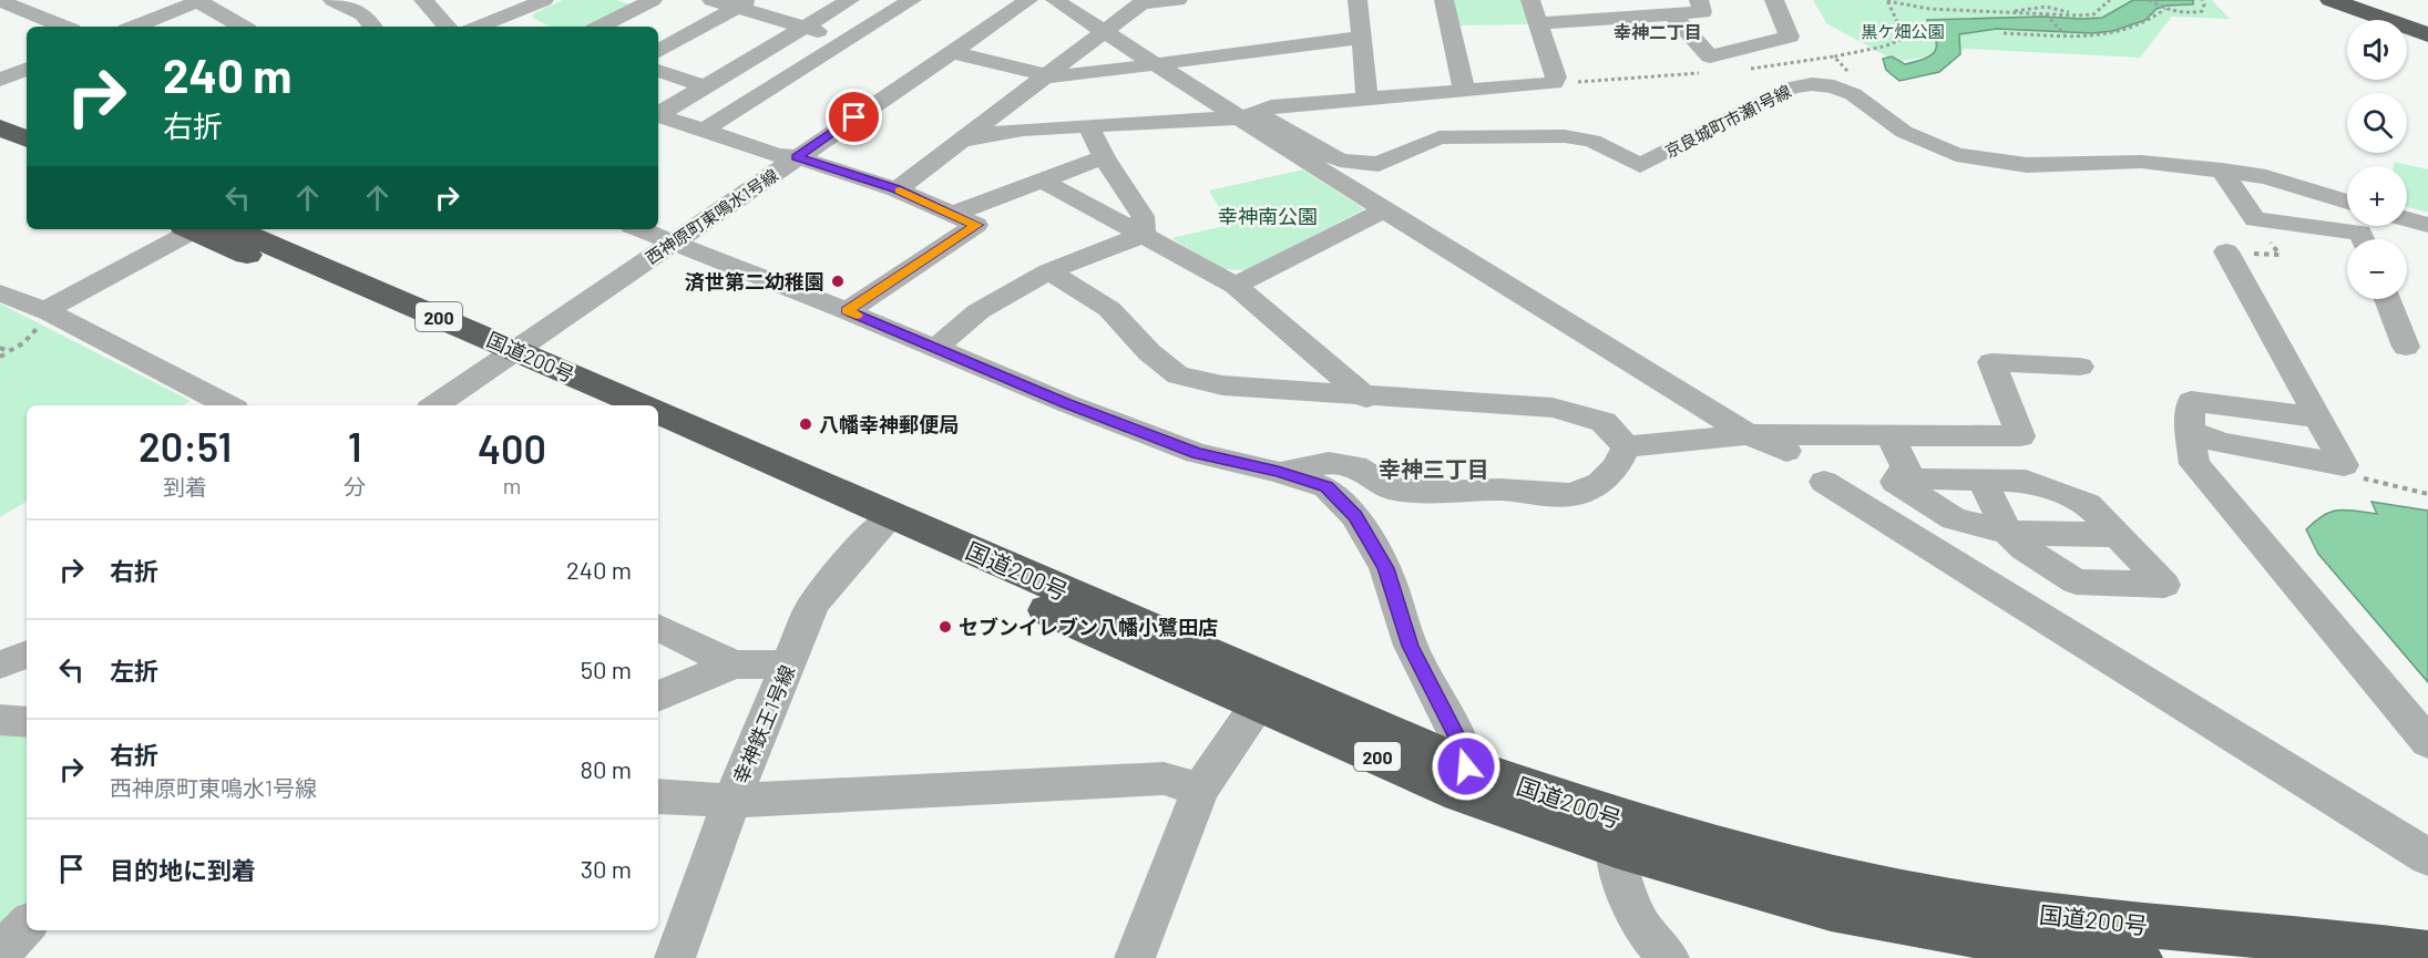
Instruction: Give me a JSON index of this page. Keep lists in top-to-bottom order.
{
  "streets": {
    "highway": ["200", "国道200号"],
    "street": ["京良城町市瀬1号線", "西神原町東鳴水1号線", "幸神鉄王1号線"]
  },
  "crossings": [
    ["西神原町東鳴水1号線", "国道200号"],
    ["国道200号", "幸神鉄王1号線"]
  ],
  "districts": ["幸神二丁目", "幸神三丁目"],
  "parks": ["黒ケ畑公園", "幸神南公園"],
  "places": ["済世第二幼稚園", "八幡幸神郵便局", "セブンイレブン八幡小鷺田店"],
  "page": {
    "map_buttons": ["+", "−"],
    "turn": ["240 m", "右折"],
    "eta": [
      "20:51",
      "到着",
      "1",
      "分",
      "400",
      "m"
    ],
    "list": [
      {
        "name": "右折",
        "value": "240 m"
      },
      {
        "name": "左折",
        "value": "50 m"
      },
      {
        "name": "右折",
        "note": "西神原町東鳴水1号線",
        "value": "80 m"
      },
      {
        "name": "目的地に到着",
        "value": "30 m"
      }
    ]
  }
}
